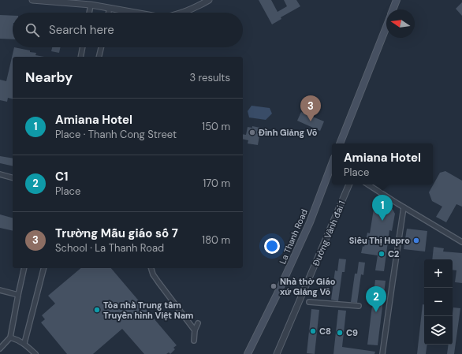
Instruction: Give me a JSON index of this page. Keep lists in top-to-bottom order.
{
  "streets": {
    "main road": ["La Thanh Road"],
    "street": ["Đường Vành đai 1"]
  },
  "places": [
    "Đình Giảng Võ",
    "Siêu Thị Hapro",
    "C2",
    "Nhà thờ Giáo xứ Giảng Võ",
    "Tòa nhà Trung tâm Truyền hình Việt Nam",
    "C8",
    "C9"
  ],
  "north": "left",
  "page": {
    "search": "Search here",
    "heading": ["Nearby", "3 results"],
    "pins": ["3", "1", "2"],
    "list": [
      {
        "mark": "1",
        "name": "Amiana Hotel",
        "note": "Place · Thanh Cong Street",
        "value": "150 m"
      },
      {
        "mark": "2",
        "name": "C1",
        "note": "Place",
        "value": "170 m"
      },
      {
        "mark": "3",
        "name": "Trường Mẫu giáo số 7",
        "note": "School · La Thanh Road",
        "value": "180 m"
      }
    ],
    "popup": ["Amiana Hotel", "Place"],
    "map_buttons": ["+", "−"]
  }
}
